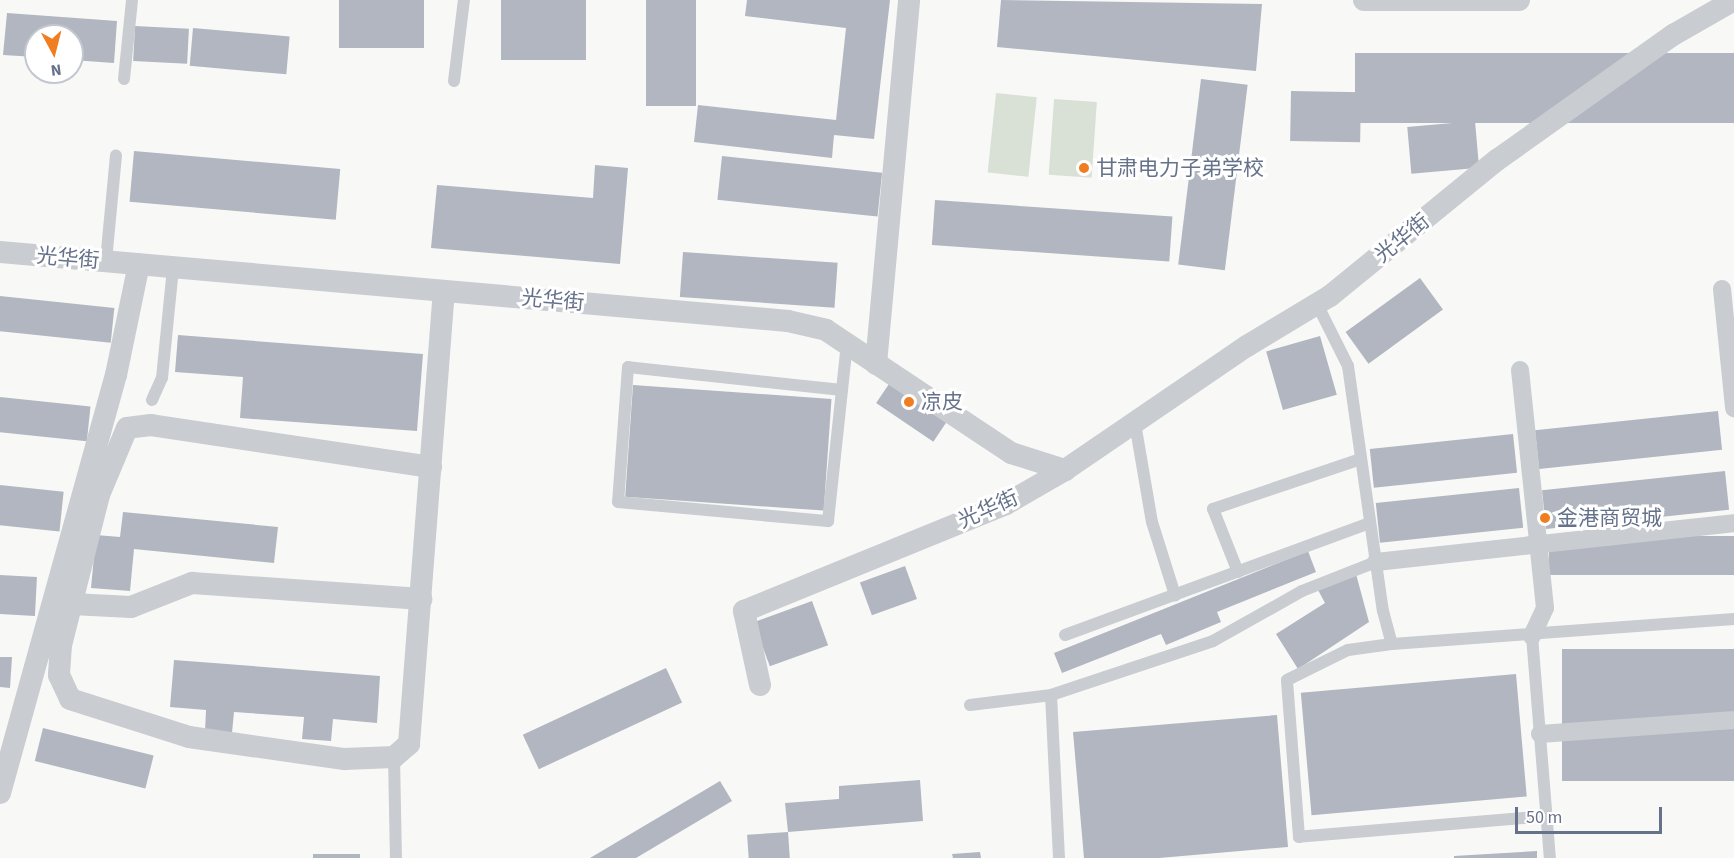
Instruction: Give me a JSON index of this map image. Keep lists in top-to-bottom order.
{
  "streets": {
    "street": ["光华街"]
  },
  "places": ["甘肃电力子弟学校", "凉皮", "金港商贸城"],
  "scale_bar": "50 m",
  "north": "bottom"
}
